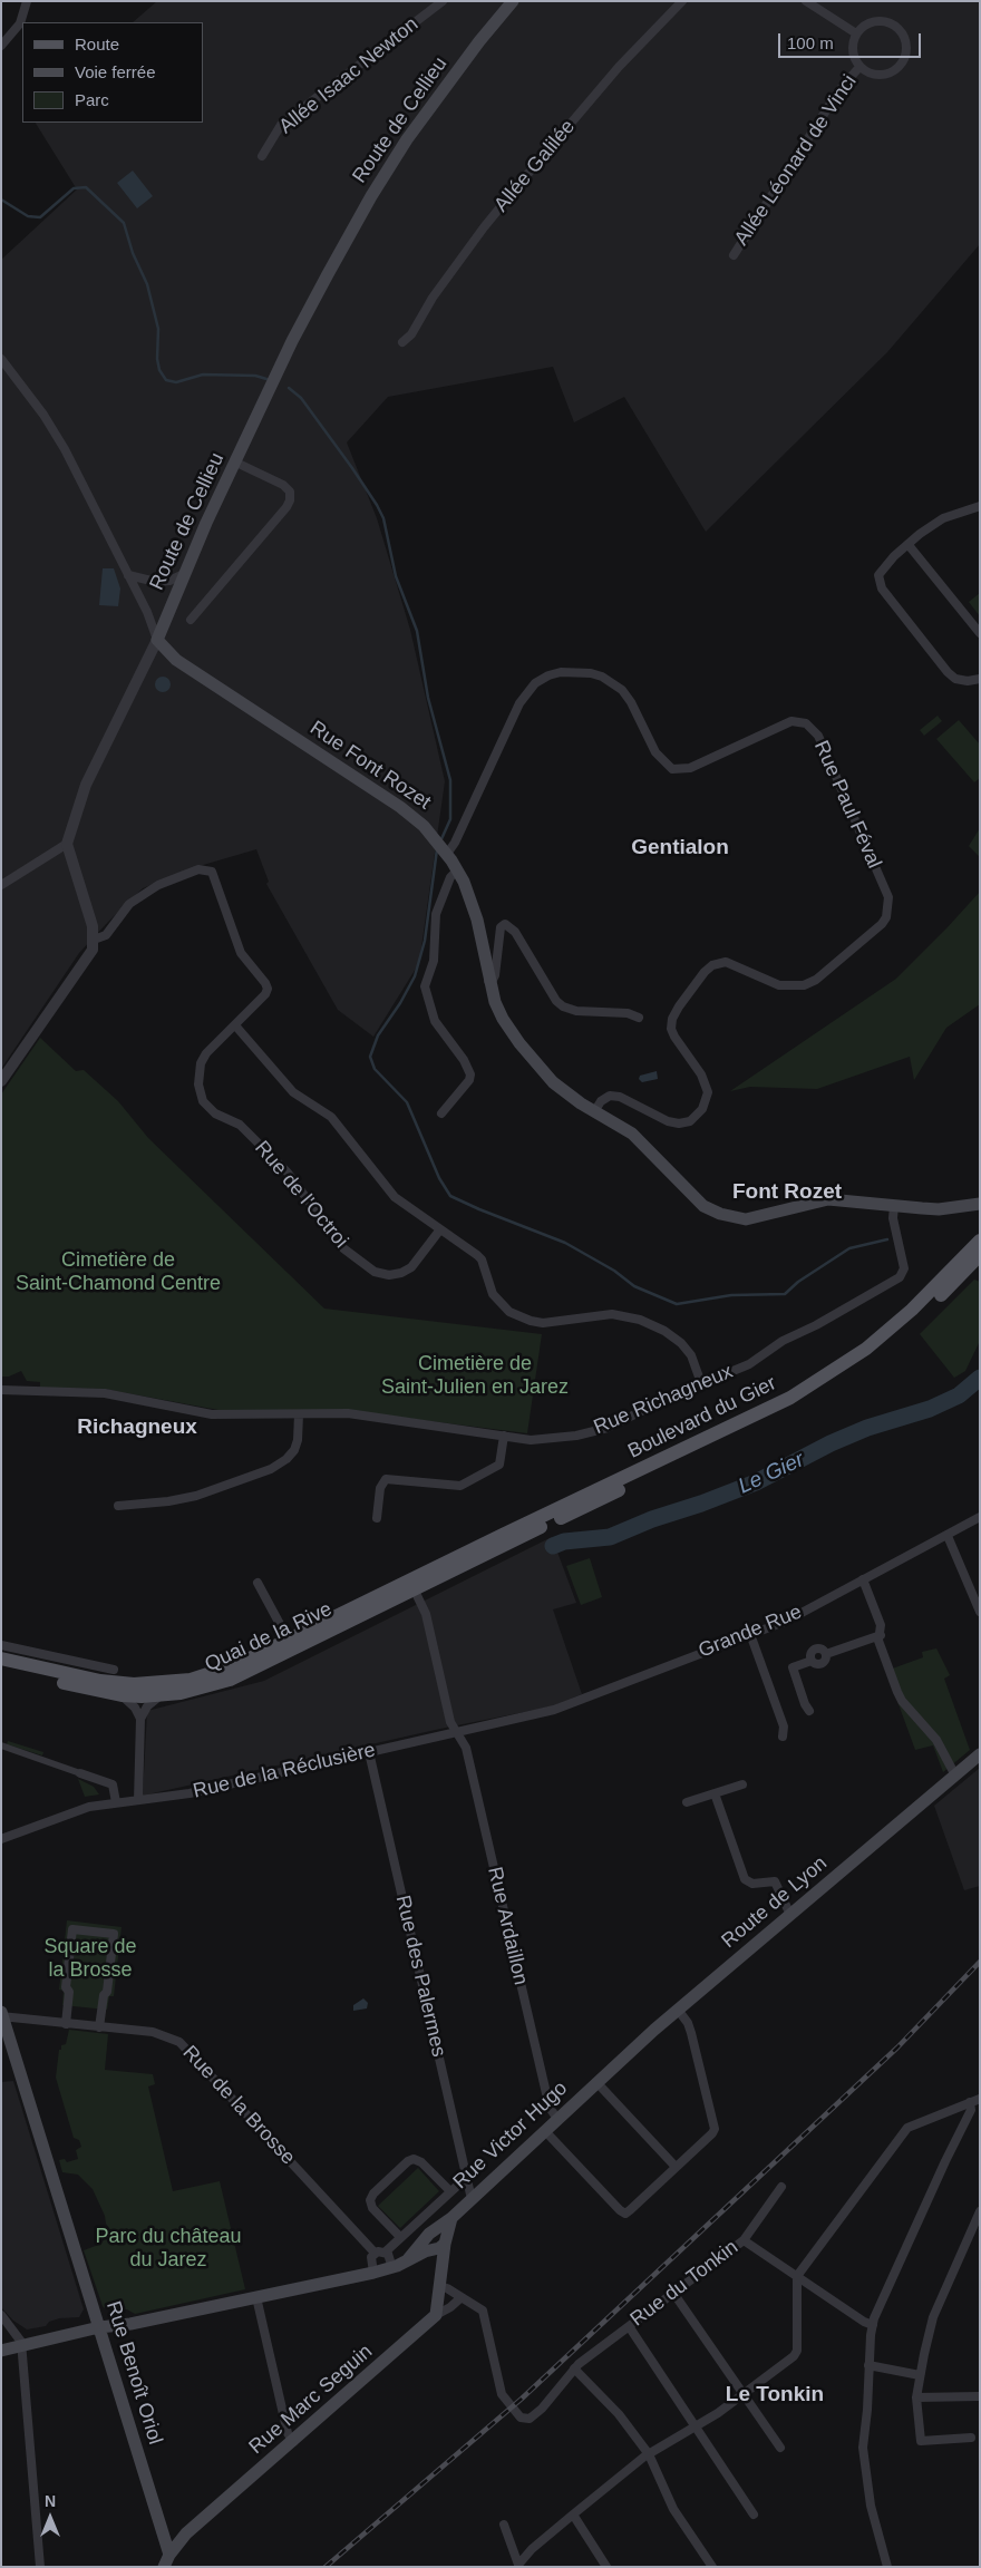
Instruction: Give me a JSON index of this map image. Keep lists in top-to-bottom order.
{
  "streets": {
    "main road": [
      "Route de Cellieu",
      "Rue Font Rozet",
      "Boulevard du Gier",
      "Quai de la Rive",
      "Route de Lyon",
      "Rue Victor Hugo",
      "Rue Benoît Oriol",
      "Rue Marc Seguin"
    ],
    "street": [
      "Allée Isaac Newton",
      "Allée Léonard de Vinci",
      "Allée Galilée",
      "Rue Paul Féval",
      "Rue de l'Octroi",
      "Rue Richagneux",
      "Grande Rue",
      "Rue de la Réclusière",
      "Rue Ardaillon",
      "Rue des Palermes",
      "Rue de la Brosse",
      "Rue du Tonkin"
    ]
  },
  "crossings": [
    ["Route de Cellieu", "Rue Font Rozet"],
    ["Rue Font Rozet", "Rue Paul Féval"],
    ["Rue Font Rozet", "Rue Richagneux"],
    ["Boulevard du Gier", "Quai de la Rive"],
    ["Boulevard du Gier", "Rue Ardaillon"],
    ["Grande Rue", "Rue de la Réclusière"],
    ["Quai de la Rive", "Rue Ardaillon"],
    ["Rue de la Réclusière", "Rue Ardaillon"],
    ["Rue de la Réclusière", "Rue des Palermes"],
    ["Route de Lyon", "Rue Victor Hugo"],
    ["Rue Ardaillon", "Rue Victor Hugo"],
    ["Rue des Palermes", "Rue Victor Hugo"],
    ["Rue de la Brosse", "Rue Benoît Oriol"],
    ["Rue Victor Hugo", "Rue Benoît Oriol"],
    ["Rue Benoît Oriol", "Rue Marc Seguin"]
  ],
  "districts": [
    "Gentialon",
    "Font Rozet",
    "Richagneux",
    "Le Tonkin"
  ],
  "water": ["Le Gier"],
  "parks": [
    "Cimetière de Saint-Chamond Centre",
    "Cimetière de Saint-Julien en Jarez",
    "Square de la Brosse",
    "Parc du château du Jarez"
  ],
  "legend": ["Route", "Voie ferrée", "Parc"],
  "scale_bar": "100 m",
  "north": "top"
}
